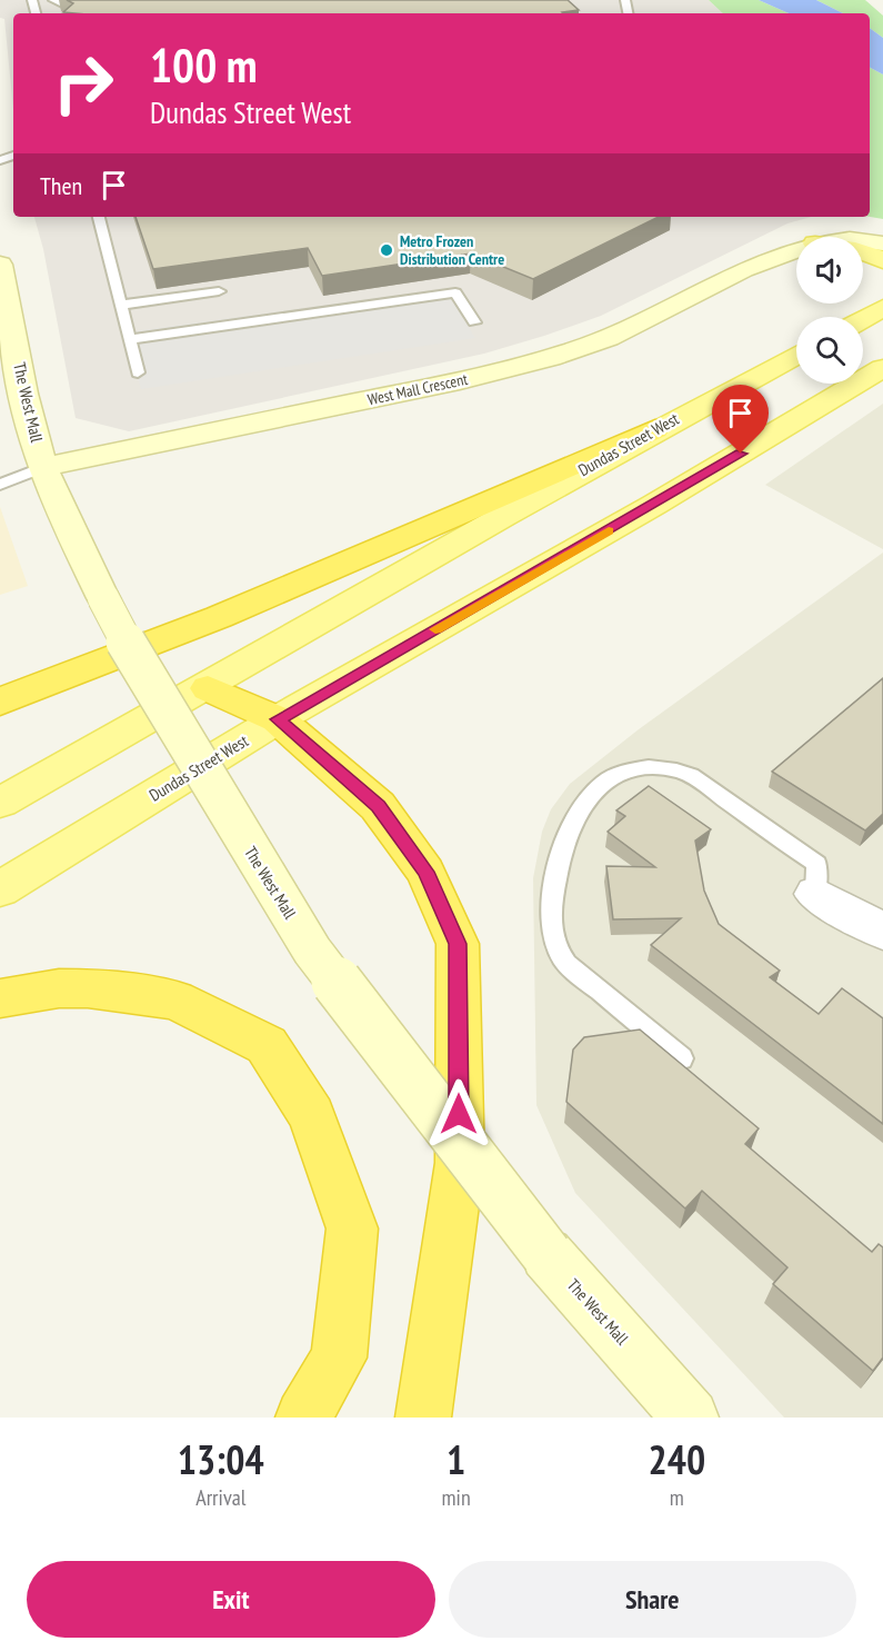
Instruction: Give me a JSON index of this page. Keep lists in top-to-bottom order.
{
  "streets": {
    "main road": ["West Mall Crescent", "The West Mall", "Dundas Street West"]
  },
  "crossings": [
    ["West Mall Crescent", "The West Mall"]
  ],
  "places": ["Metro Frozen Distribution Centre"],
  "page": {
    "turn": ["100 m", "Dundas Street West"],
    "then": "Then",
    "eta": [
      "13:04",
      "Arrival",
      "1",
      "min",
      "240",
      "m"
    ],
    "buttons": ["Exit", "Share"]
  }
}
